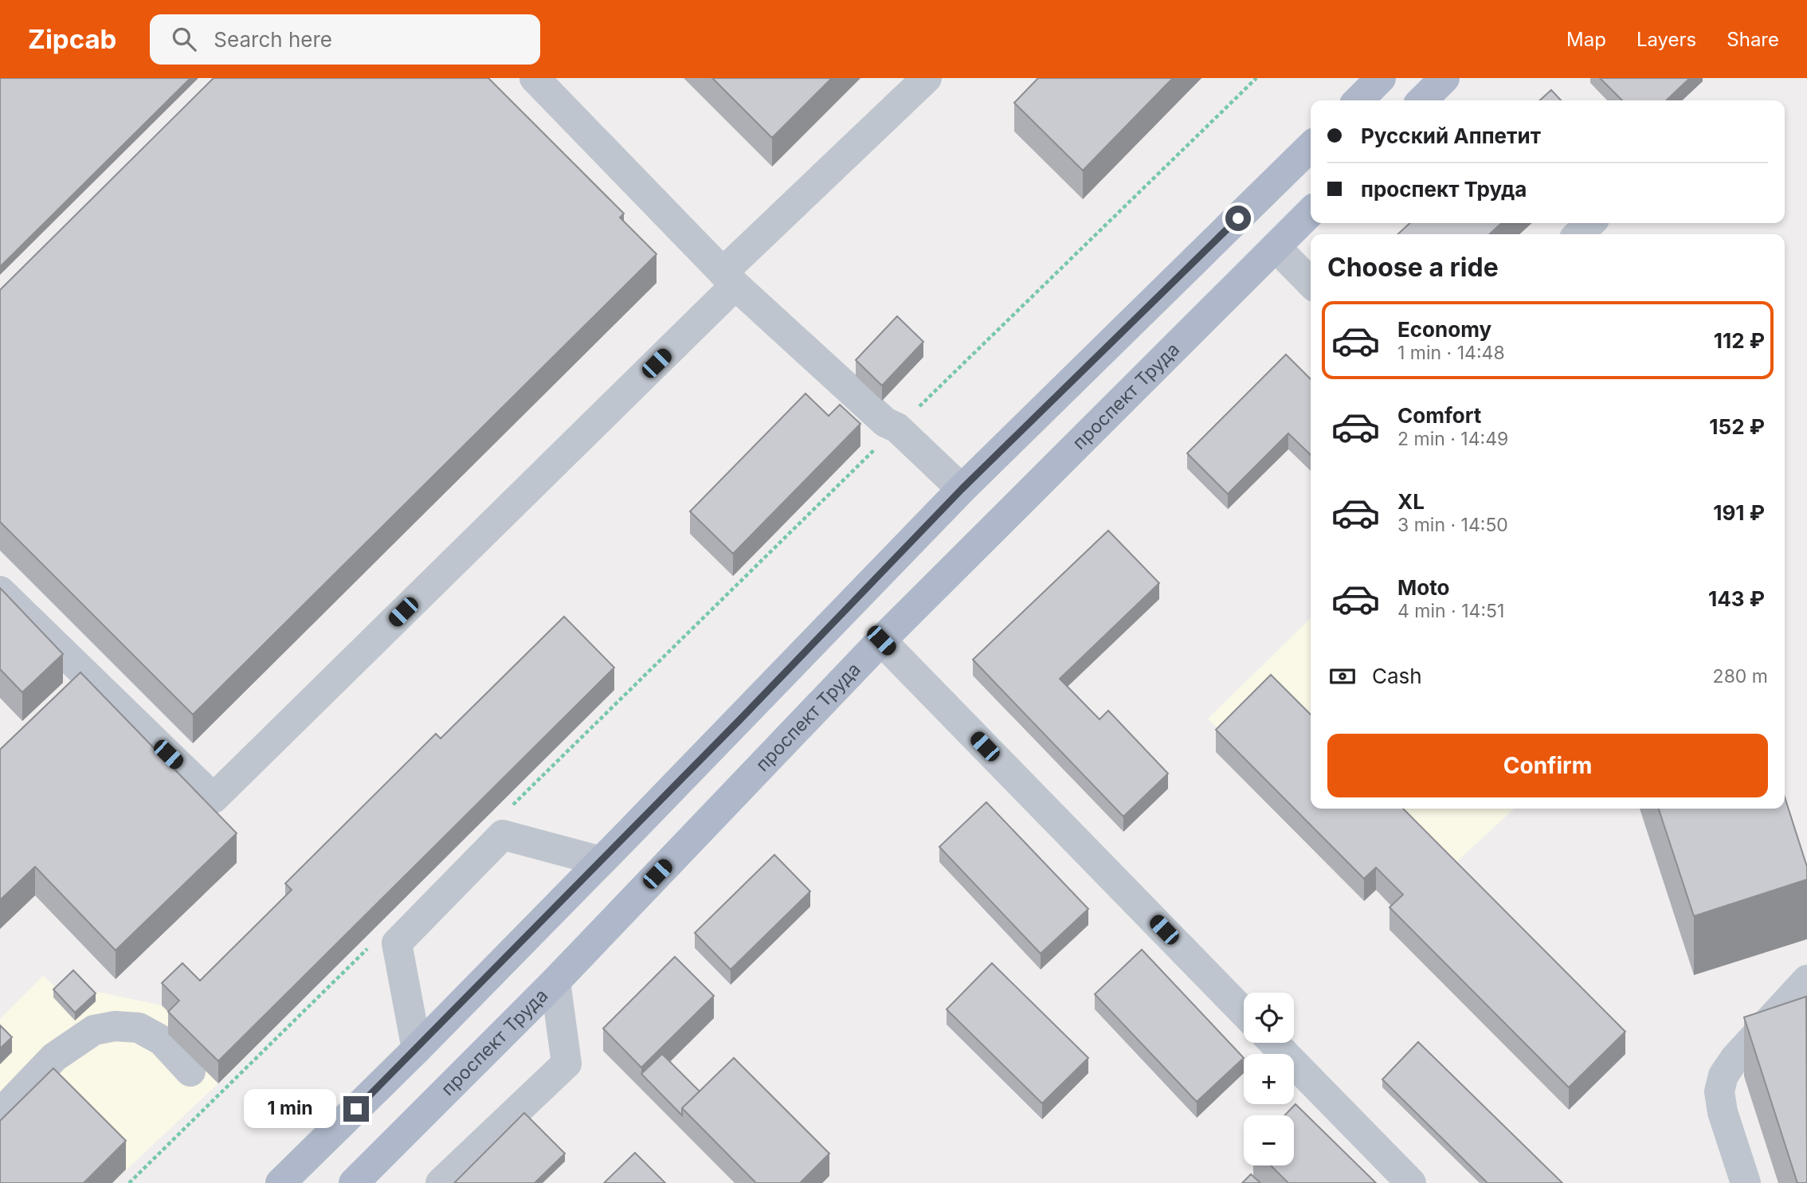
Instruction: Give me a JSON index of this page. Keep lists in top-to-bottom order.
{
  "streets": {
    "main road": ["проспект Труда"]
  },
  "page": {
    "header": "Zipcab",
    "search": "Search here",
    "nav": ["Map", "Layers", "Share"],
    "banner": ["Русский Аппетит", "проспект Труда"],
    "heading": "Choose a ride",
    "list": [
      {
        "name": "Economy",
        "note": "1 min · 14:48",
        "value": "112 ₽"
      },
      {
        "name": "Comfort",
        "note": "2 min · 14:49",
        "value": "152 ₽"
      },
      {
        "name": "XL",
        "note": "3 min · 14:50",
        "value": "191 ₽"
      },
      {
        "name": "Moto",
        "note": "4 min · 14:51",
        "value": "143 ₽"
      }
    ],
    "pay": ["Cash", "280 m"],
    "buttons": "Confirm",
    "map_buttons": ["+", "−"],
    "bubble": "1 min"
  }
}
